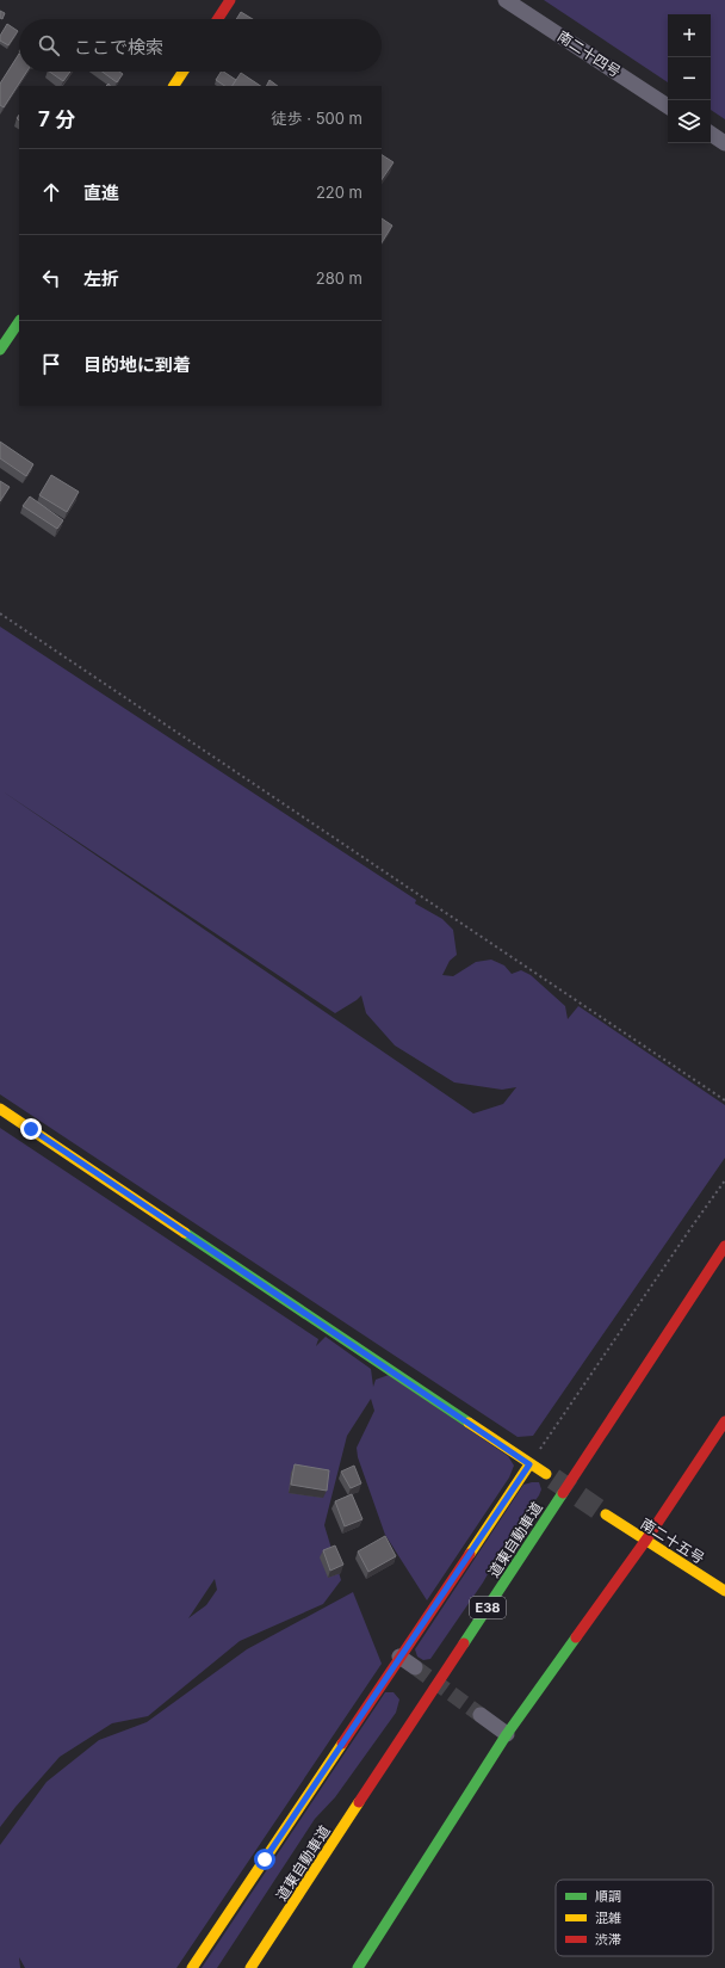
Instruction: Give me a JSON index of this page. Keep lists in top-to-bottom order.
{
  "streets": {
    "main road": ["道東自動車道", "南二十五号", "E38"],
    "street": ["南二十四号"]
  },
  "legend": ["順調", "混雑", "渋滞"],
  "page": {
    "map_buttons": ["+", "−"],
    "search": "ここで検索",
    "heading": ["7 分", "徒歩 · 500 m"],
    "list": [
      ["直進", "220 m"],
      ["左折", "280 m"],
      "目的地に到着"
    ]
  }
}
